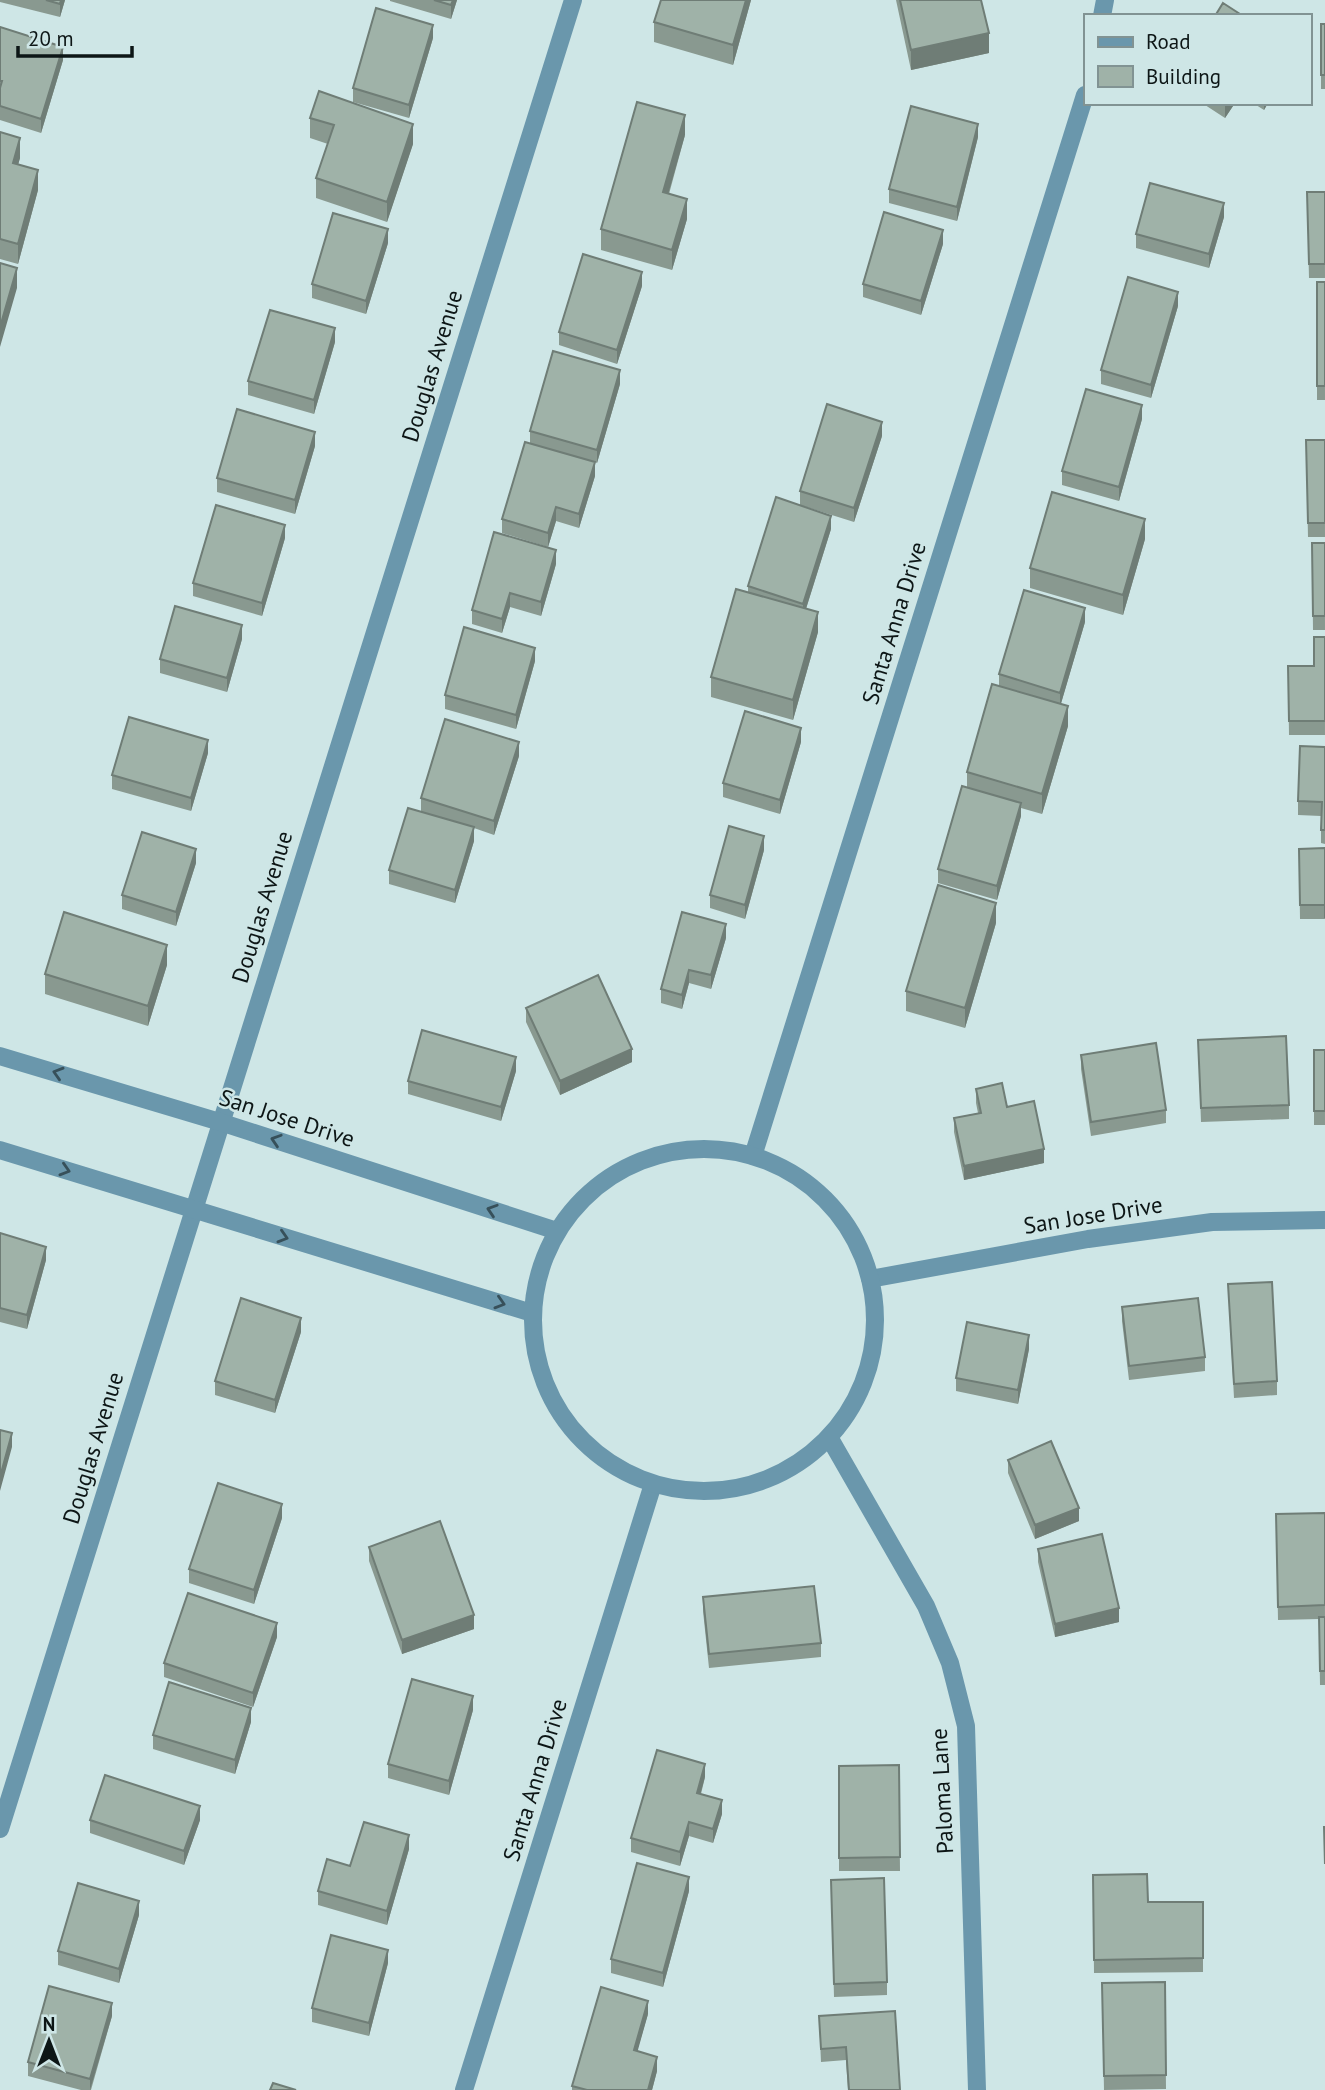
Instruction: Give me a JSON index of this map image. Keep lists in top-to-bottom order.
{
  "streets": {
    "street": [
      "Douglas Avenue",
      "Santa Anna Drive",
      "San Jose Drive",
      "Paloma Lane"
    ]
  },
  "crossings": [
    ["Douglas Avenue", "San Jose Drive"]
  ],
  "legend": ["Road", "Building"],
  "scale_bar": "20 m",
  "north": "top"
}
